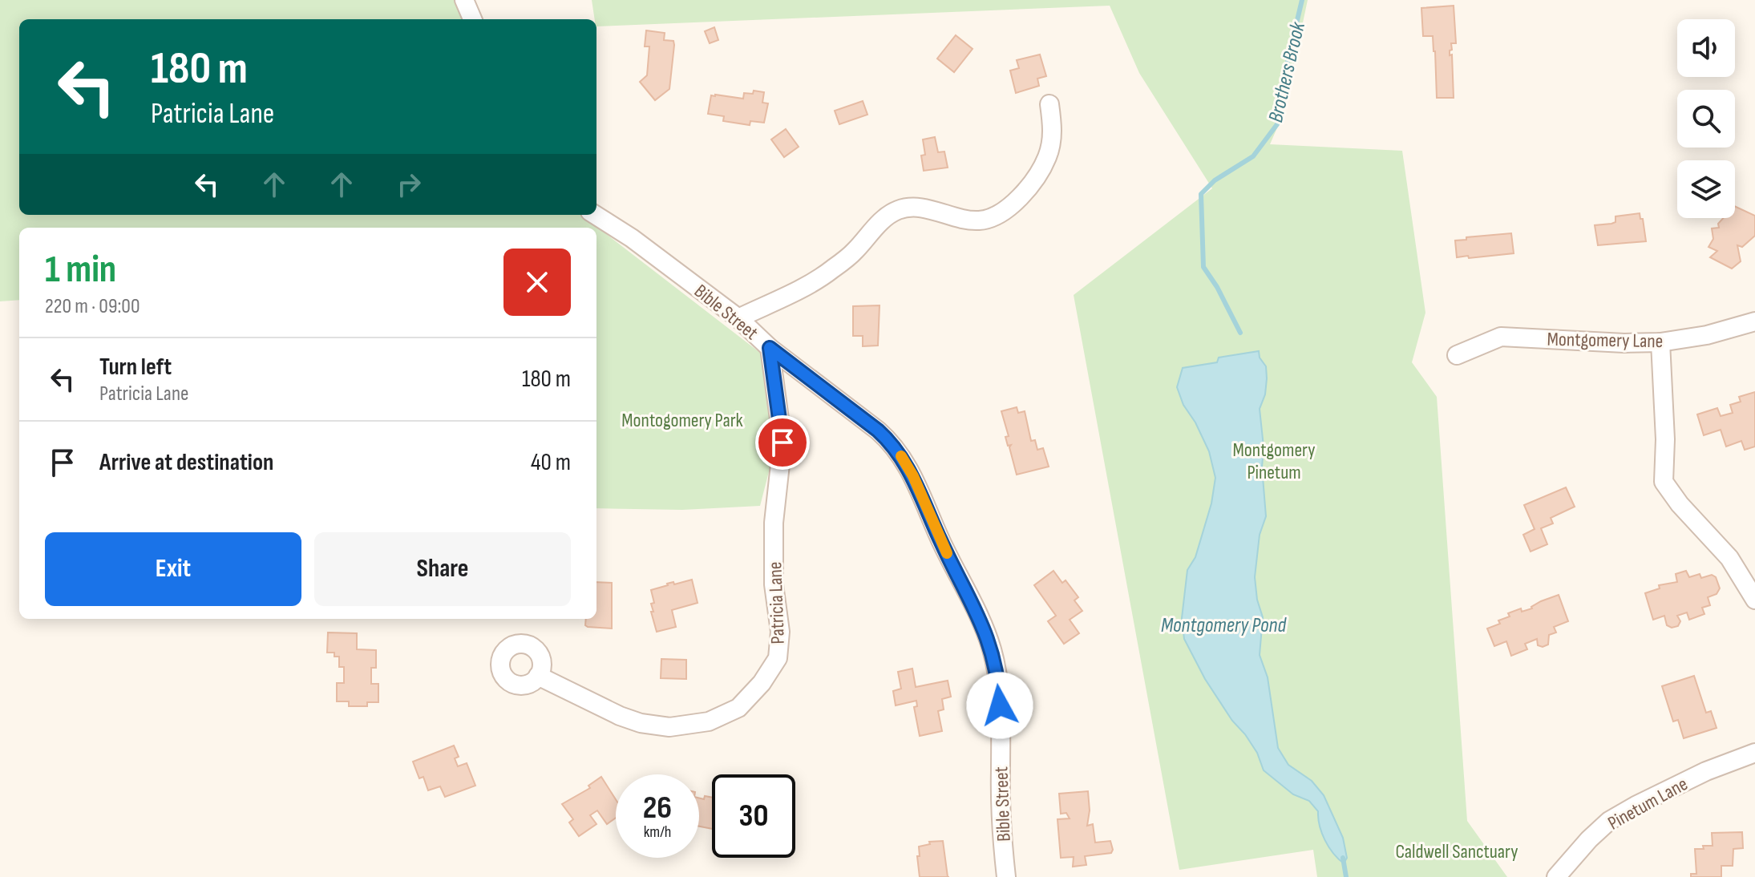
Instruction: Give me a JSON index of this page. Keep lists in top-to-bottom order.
{
  "streets": {
    "street": [
      "Bible Street",
      "Montgomery Lane",
      "Patricia Lane",
      "Pinetum Lane"
    ]
  },
  "crossings": [
    ["Bible Street", "Patricia Lane"]
  ],
  "water": ["Brothers Brook", "Montgomery Pond"],
  "parks": ["Montogomery Park", "Montgomery Pinetum", "Caldwell Sanctuary"],
  "page": {
    "turn": ["180 m", "Patricia Lane"],
    "heading": ["1 min", "220 m · 09:00"],
    "list": [
      {
        "name": "Turn left",
        "note": "Patricia Lane",
        "value": "180 m"
      },
      {
        "name": "Arrive at destination",
        "value": "40 m"
      }
    ],
    "buttons": ["Exit", "Share"],
    "speed": "26 km/h",
    "limit": "30"
  }
}
